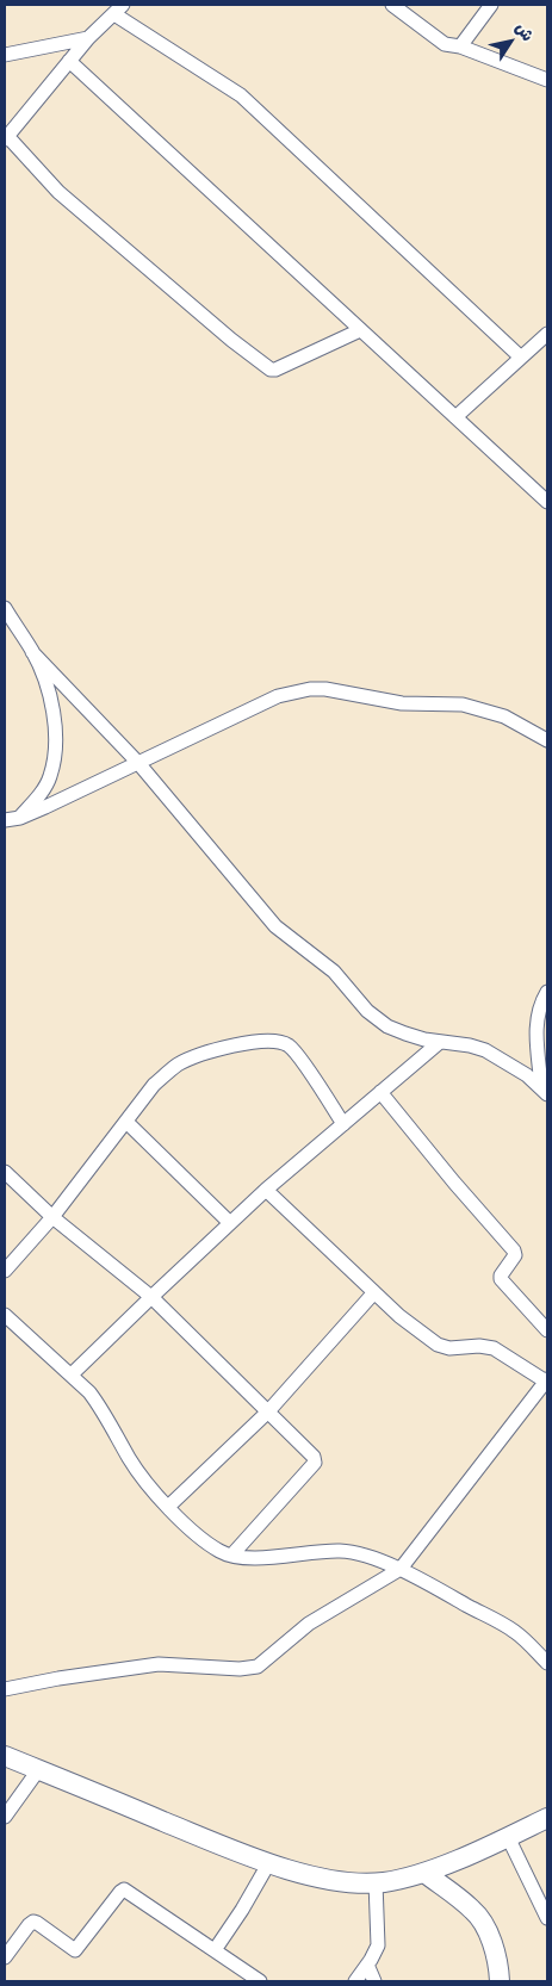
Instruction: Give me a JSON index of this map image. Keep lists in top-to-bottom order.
{
  "north": "top right"
}
